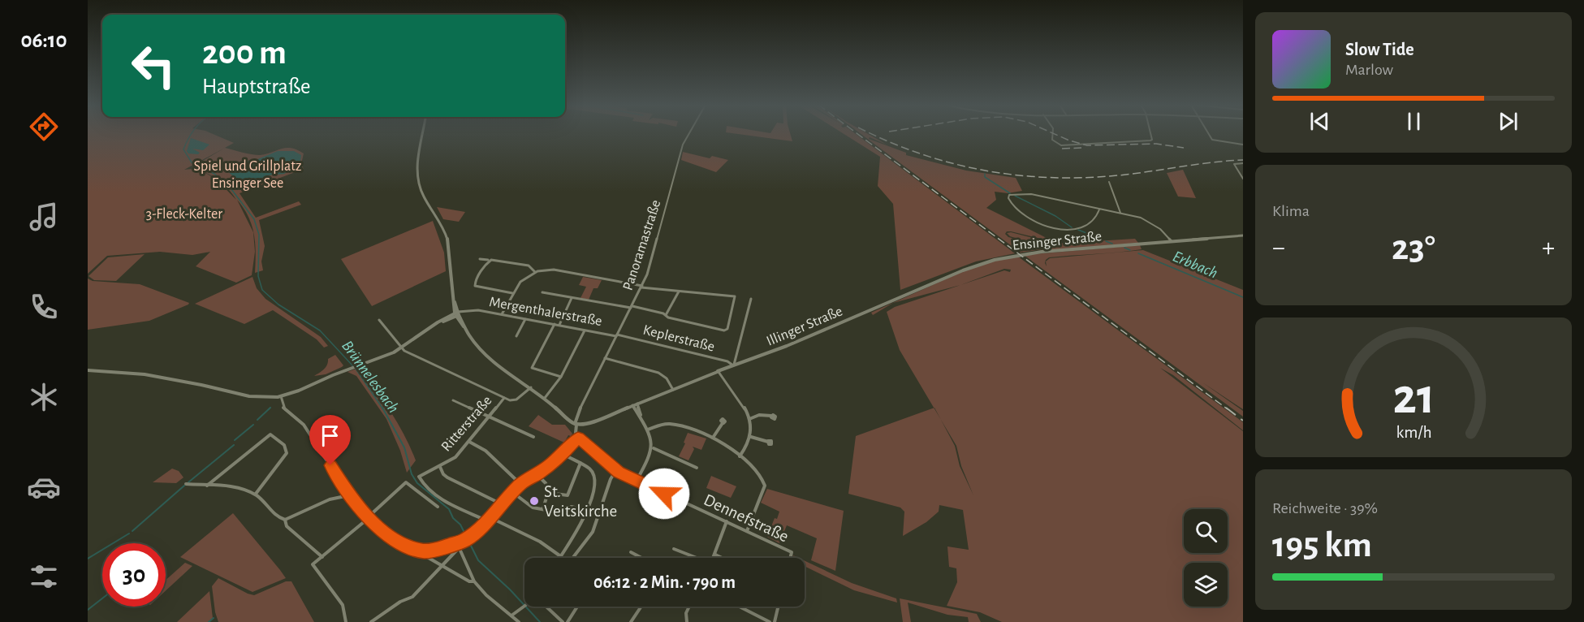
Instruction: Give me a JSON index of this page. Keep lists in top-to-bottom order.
{
  "streets": {
    "street": [
      "Ensinger Straße",
      "Panoramastraße",
      "Mergenthalerstraße",
      "Illinger Straße",
      "Keplerstraße",
      "Ritterstraße",
      "Dennefstraße"
    ]
  },
  "crossings": [
    ["Ensinger Straße", "Illinger Straße"],
    ["Panoramastraße", "Mergenthalerstraße"],
    ["Panoramastraße", "Illinger Straße"],
    ["Panoramastraße", "Keplerstraße"],
    ["Mergenthalerstraße", "Keplerstraße"],
    ["Illinger Straße", "Keplerstraße"]
  ],
  "water": ["Erbbach", "Brünnelesbach"],
  "parks": ["Spiel und Grillplatz Ensinger See", "3-Fleck-Kelter"],
  "places": ["St. Veitskirche"],
  "page": {
    "tabs": "06:10",
    "turn": ["200 m", "Hauptstraße"],
    "song": ["Slow Tide", "Marlow"],
    "tile": [
      "Klima",
      ["Reichweite · 39%", "195 km"]
    ],
    "heat": ["−", "23°", "+"],
    "limit": "30",
    "trip": "06:12 · 2 Min. · 790 m",
    "gauge": ["21", "km/h"]
  }
}
